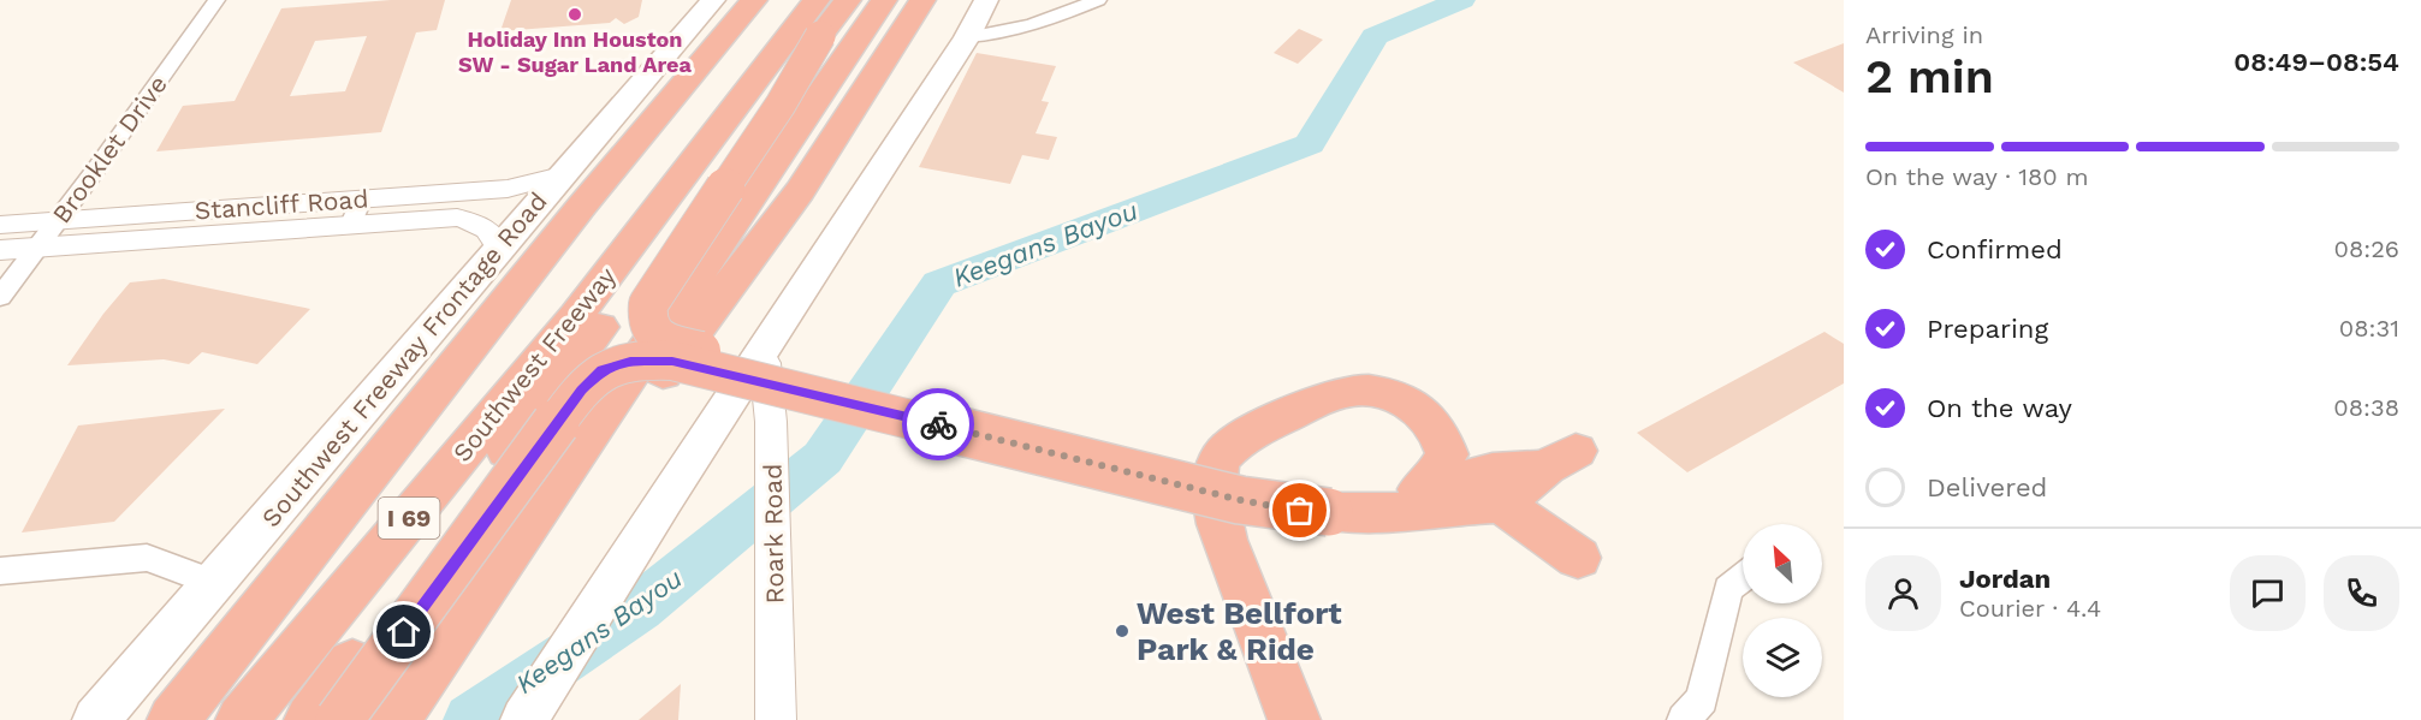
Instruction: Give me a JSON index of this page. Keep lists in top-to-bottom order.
{
  "streets": {
    "highway": ["Southwest Freeway", "I 69"],
    "main road": ["Southwest Freeway Frontage Road"],
    "street": ["Brooklet Drive", "Stancliff Road", "Roark Road"]
  },
  "crossings": [
    ["Brooklet Drive", "Stancliff Road"],
    ["Stancliff Road", "Southwest Freeway Frontage Road"]
  ],
  "water": ["Keegans Bayou"],
  "places": ["Holiday Inn Houston SW - Sugar Land Area", "West Bellfort Park & Ride"],
  "north": "top left",
  "page": {
    "heading": ["2 min", "Arriving in", "08:49–08:54"],
    "panel": ["Jordan", "Courier · 4.4"],
    "bar": "On the way · 180 m",
    "list": [
      ["Confirmed", "08:26"],
      ["Preparing", "08:31"],
      ["On the way", "08:38"],
      "Delivered"
    ]
  }
}
